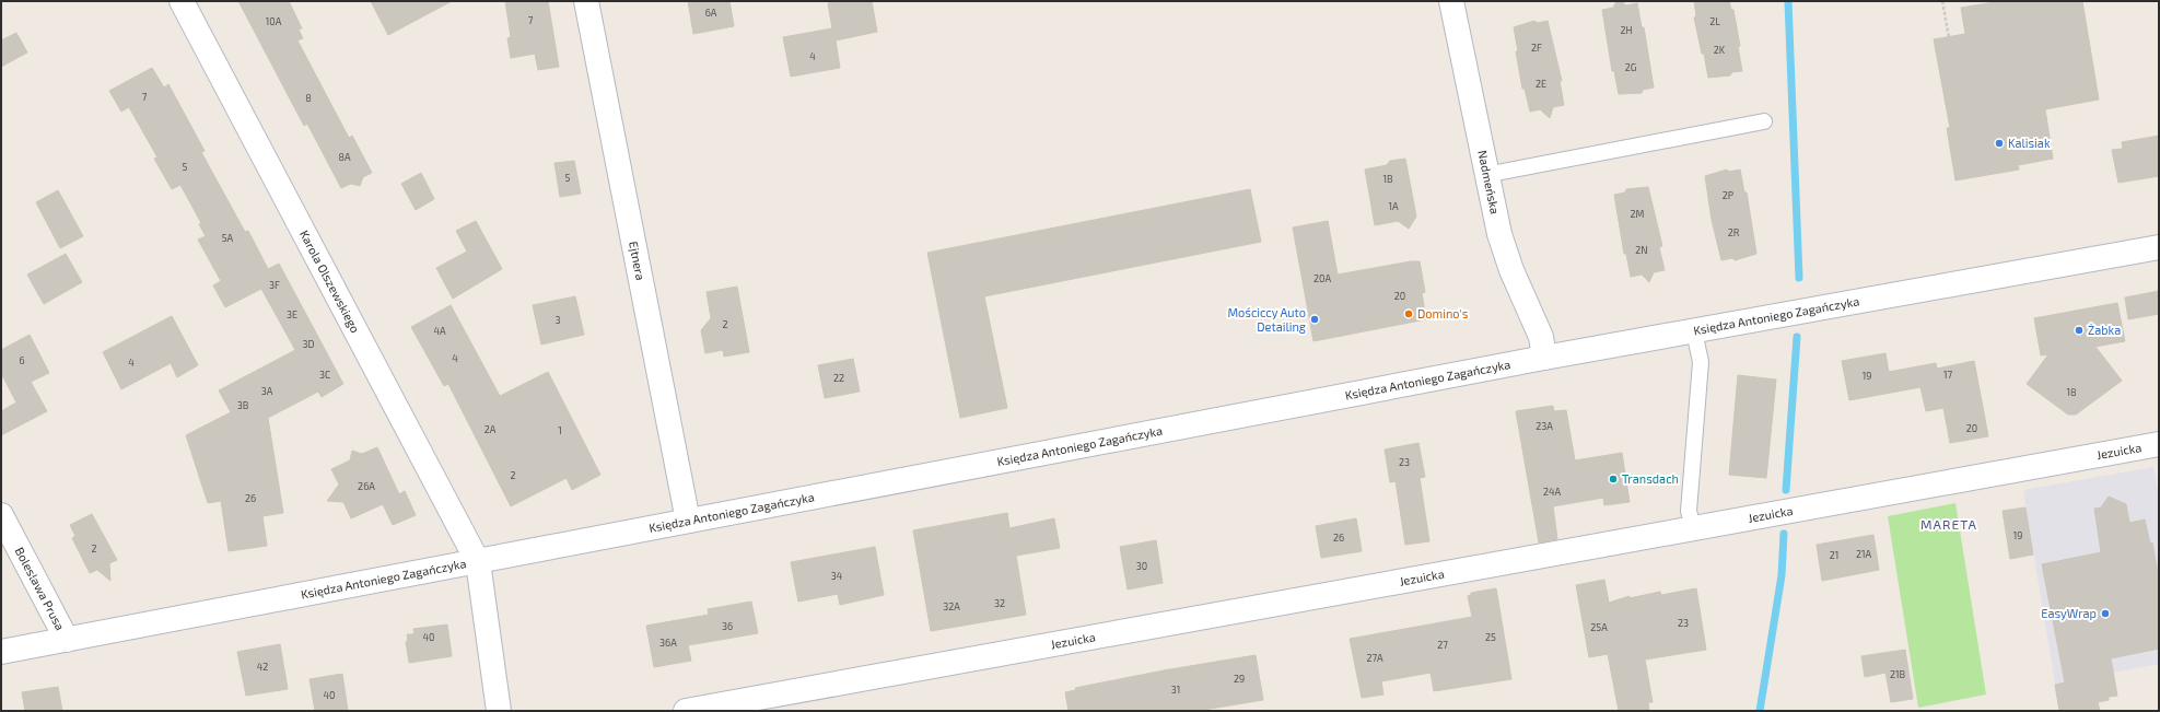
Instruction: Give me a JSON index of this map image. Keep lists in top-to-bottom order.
{
  "streets": {
    "street": [
      "Nadmeńska",
      "Ejtnera",
      "Karola Olszewskiego",
      "Księdza Antoniego Zagańczyka",
      "Jezuicka",
      "Bolesława Prusa"
    ]
  },
  "crossings": [
    ["Nadmeńska", "Księdza Antoniego Zagańczyka"],
    ["Ejtnera", "Księdza Antoniego Zagańczyka"],
    ["Karola Olszewskiego", "Księdza Antoniego Zagańczyka"],
    ["Księdza Antoniego Zagańczyka", "Bolesława Prusa"]
  ],
  "districts": ["MARETA"],
  "places": [
    "Kalisiak",
    "Domino's",
    "Mościccy Auto Detailing",
    "Żabka",
    "Transdach",
    "EasyWrap"
  ],
  "house_numbers": [
    "6A",
    "7",
    "10A",
    "2L",
    "2H",
    "2F",
    "2K",
    "4",
    "2G",
    "2E",
    "7",
    "8",
    "8A",
    "5",
    "5",
    "1B",
    "2P",
    "1A",
    "2M",
    "2R",
    "5A",
    "2N",
    "20A",
    "3F",
    "20",
    "3E",
    "3",
    "2",
    "4A",
    "3D",
    "4",
    "6",
    "4",
    "3C",
    "17",
    "19",
    "22",
    "3A",
    "18",
    "3B",
    "23A",
    "20",
    "2A",
    "1",
    "23",
    "2",
    "26A",
    "24A",
    "26",
    "19",
    "26",
    "2",
    "21A",
    "21",
    "30",
    "34",
    "32",
    "32A",
    "23",
    "36",
    "25A",
    "40",
    "25",
    "36A",
    "27",
    "27A",
    "42",
    "21B",
    "29",
    "31",
    "40"
  ]
}
